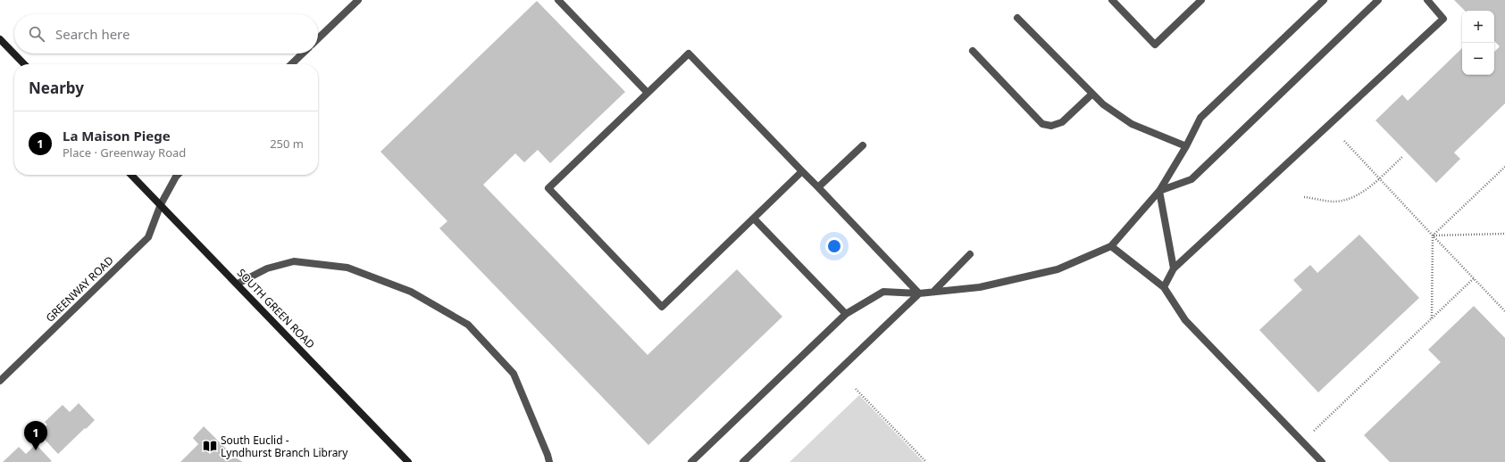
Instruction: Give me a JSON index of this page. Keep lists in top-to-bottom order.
{
  "streets": {
    "main road": ["SOUTH GREEN ROAD"],
    "street": ["GREENWAY ROAD"]
  },
  "crossings": [
    ["GREENWAY ROAD", "SOUTH GREEN ROAD"]
  ],
  "places": {
    "library": ["South Euclid - Lyndhurst Branch Library"]
  },
  "page": {
    "map_buttons": ["+", "−"],
    "search": "Search here",
    "heading": "Nearby",
    "list": [
      {
        "mark": "1",
        "name": "La Maison Piege",
        "note": "Place · Greenway Road",
        "value": "250 m"
      }
    ],
    "pins": "1"
  }
}
